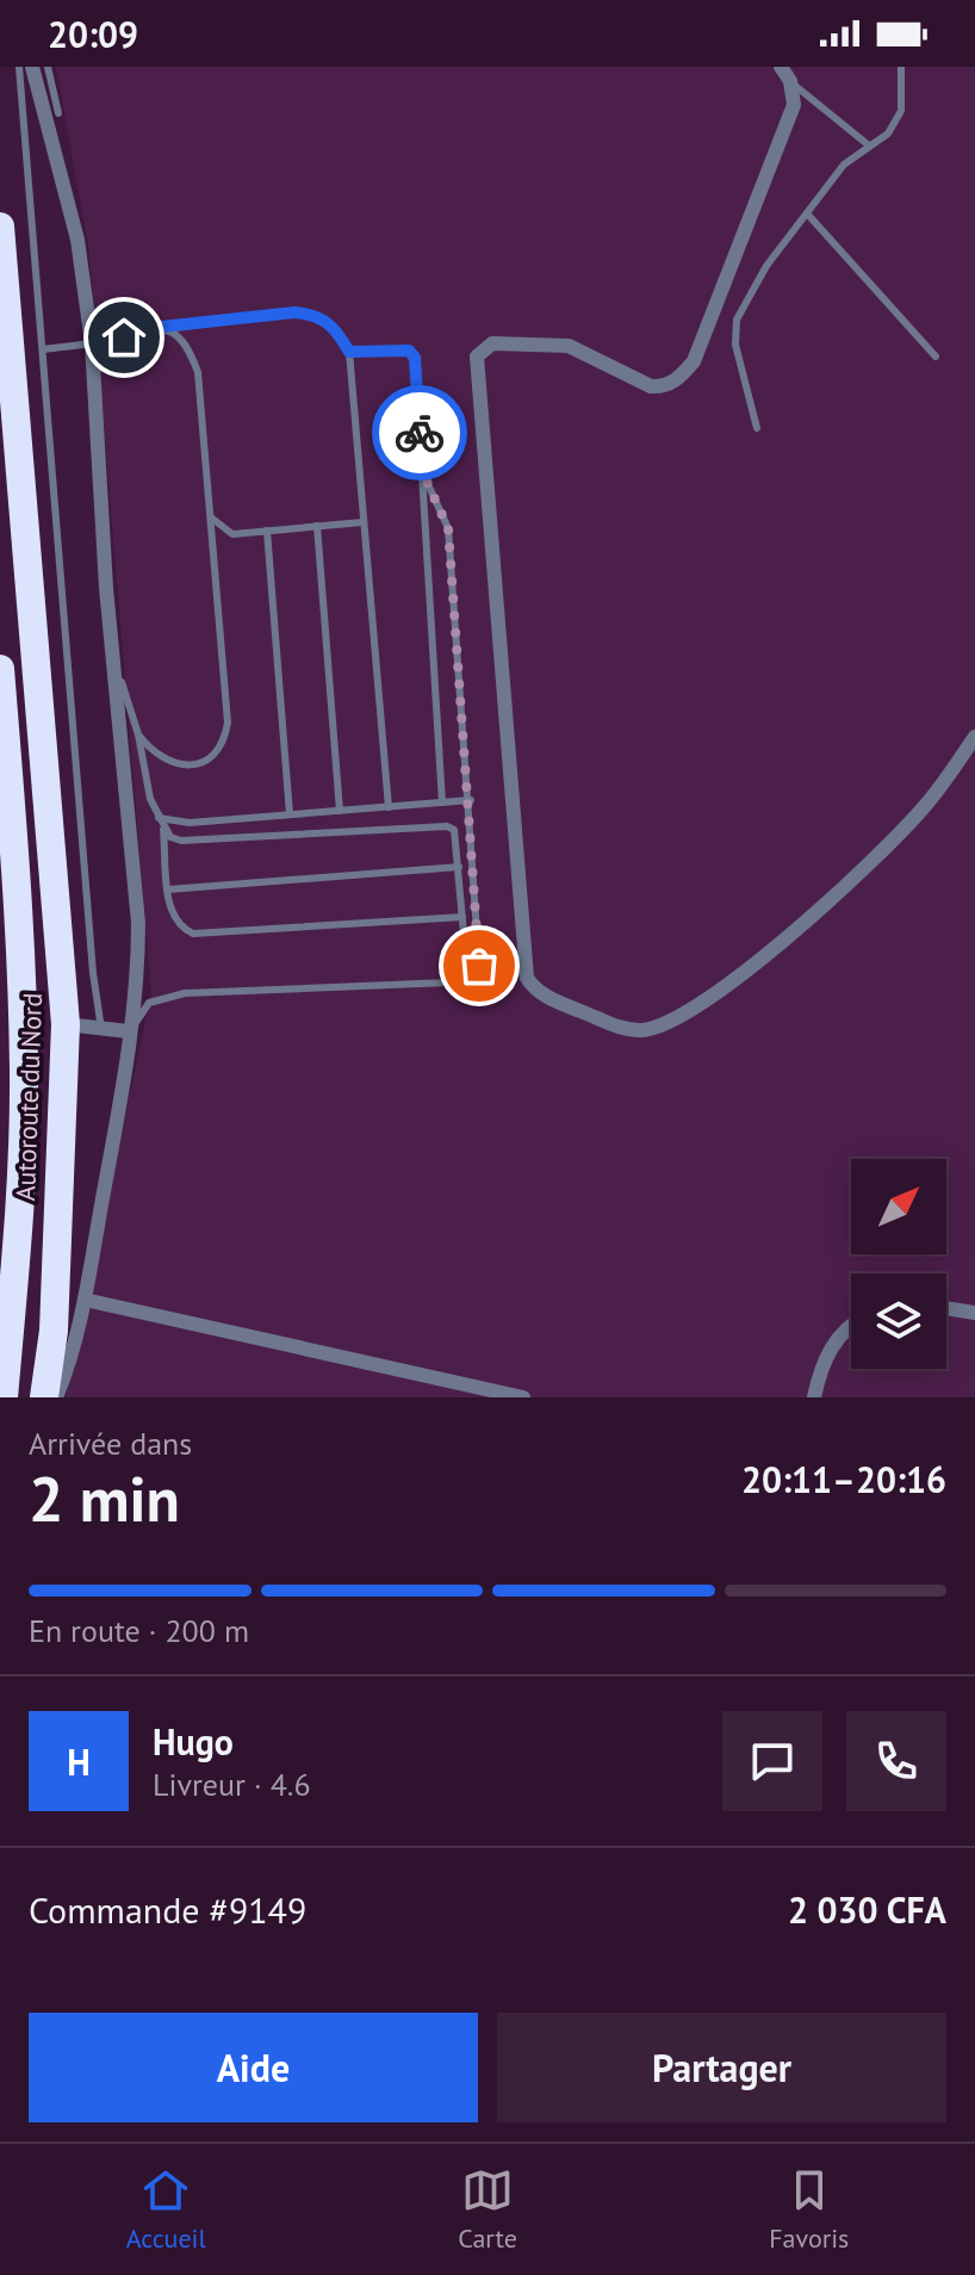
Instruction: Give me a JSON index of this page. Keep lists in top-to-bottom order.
{
  "streets": {
    "highway": ["Autoroute du Nord"]
  },
  "north": "top right",
  "page": {
    "status": "20:09",
    "heading": ["2 min", "Arrivée dans", "20:11–20:16"],
    "panel": [
      "Hugo",
      "Livreur · 4.6",
      "Commande #9149",
      "2 030 CFA"
    ],
    "bar": "En route · 200 m",
    "round": "H",
    "buttons": ["Aide", "Partager"],
    "tabs": ["Accueil", "Carte", "Favoris"]
  }
}
